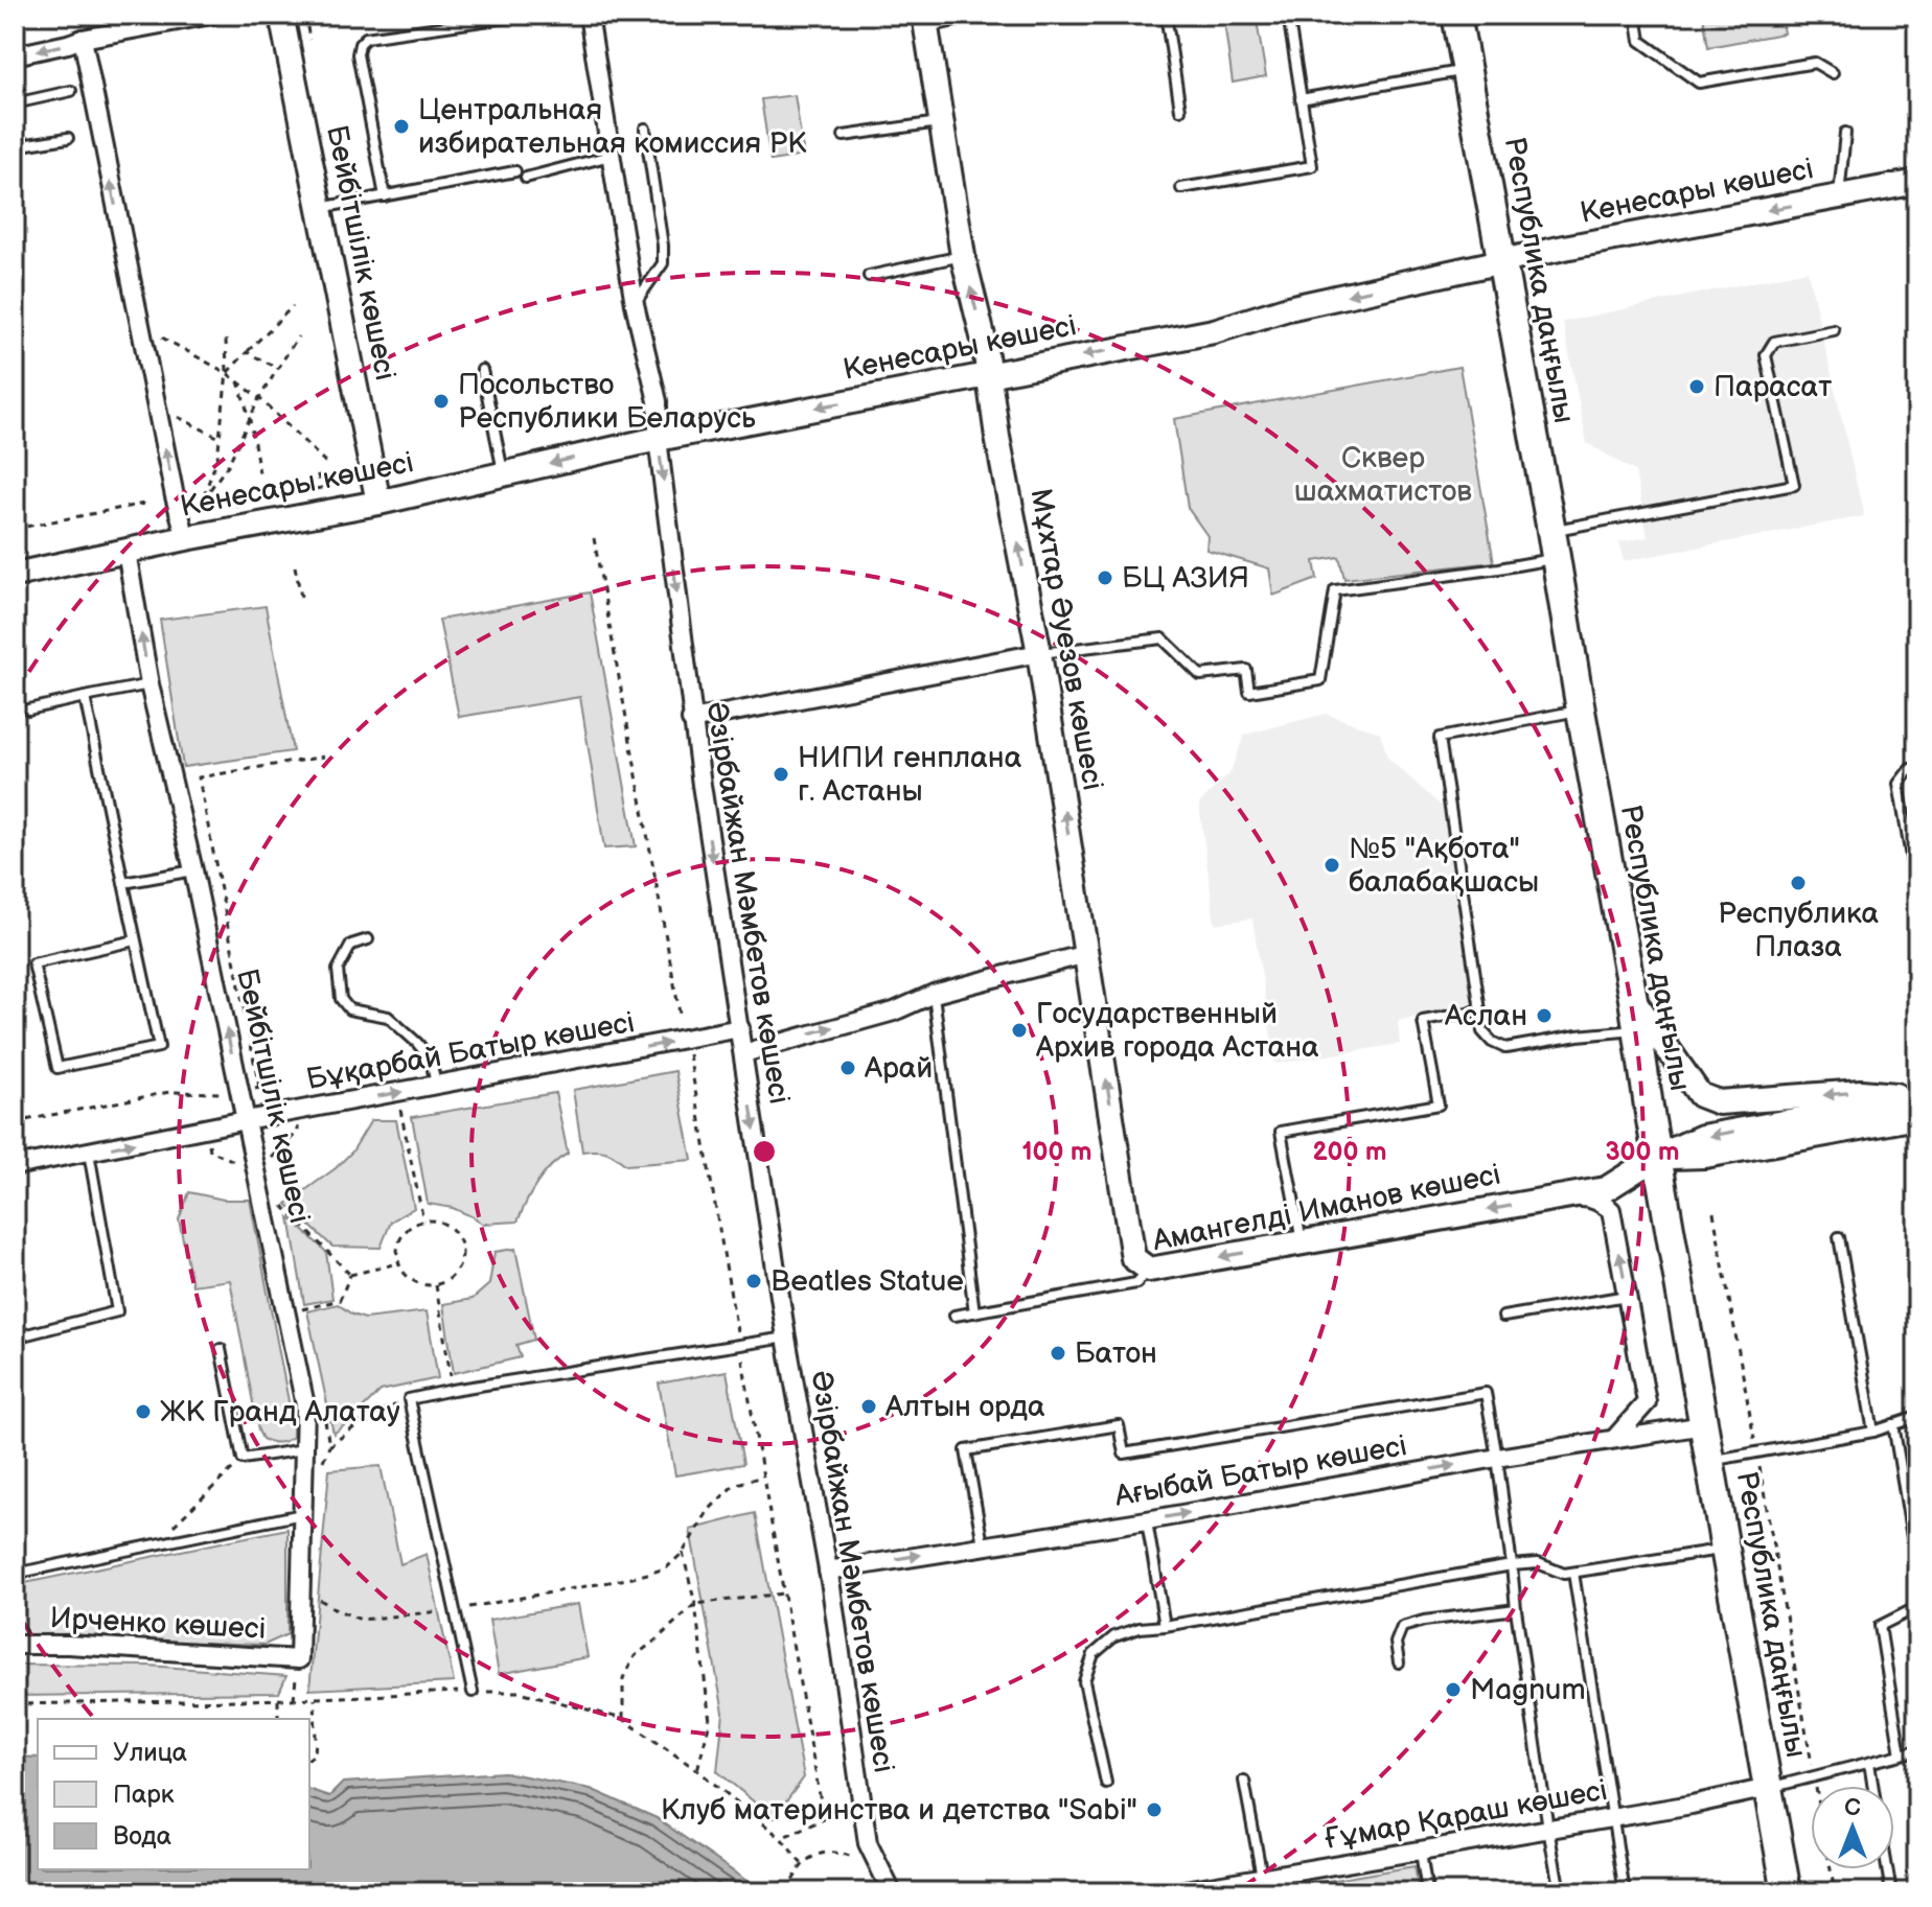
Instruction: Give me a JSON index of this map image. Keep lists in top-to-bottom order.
{
  "streets": {
    "main road": [
      "Кенесары көшесі",
      "Бейбітшілік көшесі",
      "Республика даңғылы",
      "Мұхтар Әуезов көшесі",
      "Амангелді Иманов көшесі"
    ],
    "street": [
      "Әзірбайжан Мәмбетов көшесі",
      "Бұқарбай Батыр көшесі",
      "Ағыбай Батыр көшесі",
      "Ирченко көшесі",
      "Ғұмар Қараш көшесі"
    ]
  },
  "crossings": [
    ["Кенесары көшесі", "Бейбітшілік көшесі"],
    ["Кенесары көшесі", "Республика даңғылы"],
    ["Кенесары көшесі", "Мұхтар Әуезов көшесі"],
    ["Кенесары көшесі", "Әзірбайжан Мәмбетов көшесі"],
    ["Бейбітшілік көшесі", "Бұқарбай Батыр көшесі"],
    ["Бейбітшілік көшесі", "Ирченко көшесі"],
    ["Республика даңғылы", "Амангелді Иманов көшесі"],
    ["Республика даңғылы", "Ағыбай Батыр көшесі"],
    ["Республика даңғылы", "Ғұмар Қараш көшесі"],
    ["Мұхтар Әуезов көшесі", "Амангелді Иманов көшесі"],
    ["Әзірбайжан Мәмбетов көшесі", "Бұқарбай Батыр көшесі"],
    ["Әзірбайжан Мәмбетов көшесі", "Ағыбай Батыр көшесі"]
  ],
  "one_way": [
    "Кенесары көшесі",
    "Мұхтар Әуезов көшесі",
    "Әзірбайжан Мәмбетов көшесі",
    "Бұқарбай Батыр көшесі",
    "Ағыбай Батыр көшесі"
  ],
  "parks": ["Сквер шахматистов"],
  "places": [
    "Центральная избирательная комиссия РК",
    "Парасат",
    "Посольство Республики Беларусь",
    "БЦ АЗИЯ",
    "НИПИ генплана г. Астаны",
    "№5 \"Ақбота\" балабақшасы",
    "Республика Плаза",
    "Аслан",
    "Государственный Архив города Астана",
    "Арай",
    "Beatles Statue",
    "Батон",
    "Алтын орда",
    "ЖК Гранд Алатау",
    "Magnum",
    "Клуб материнства и детства \"Sabi\""
  ],
  "legend": ["Улица", "Парк", "Вода"],
  "north": "top",
  "rings": ["100 m", "200 m", "300 m"]
}
